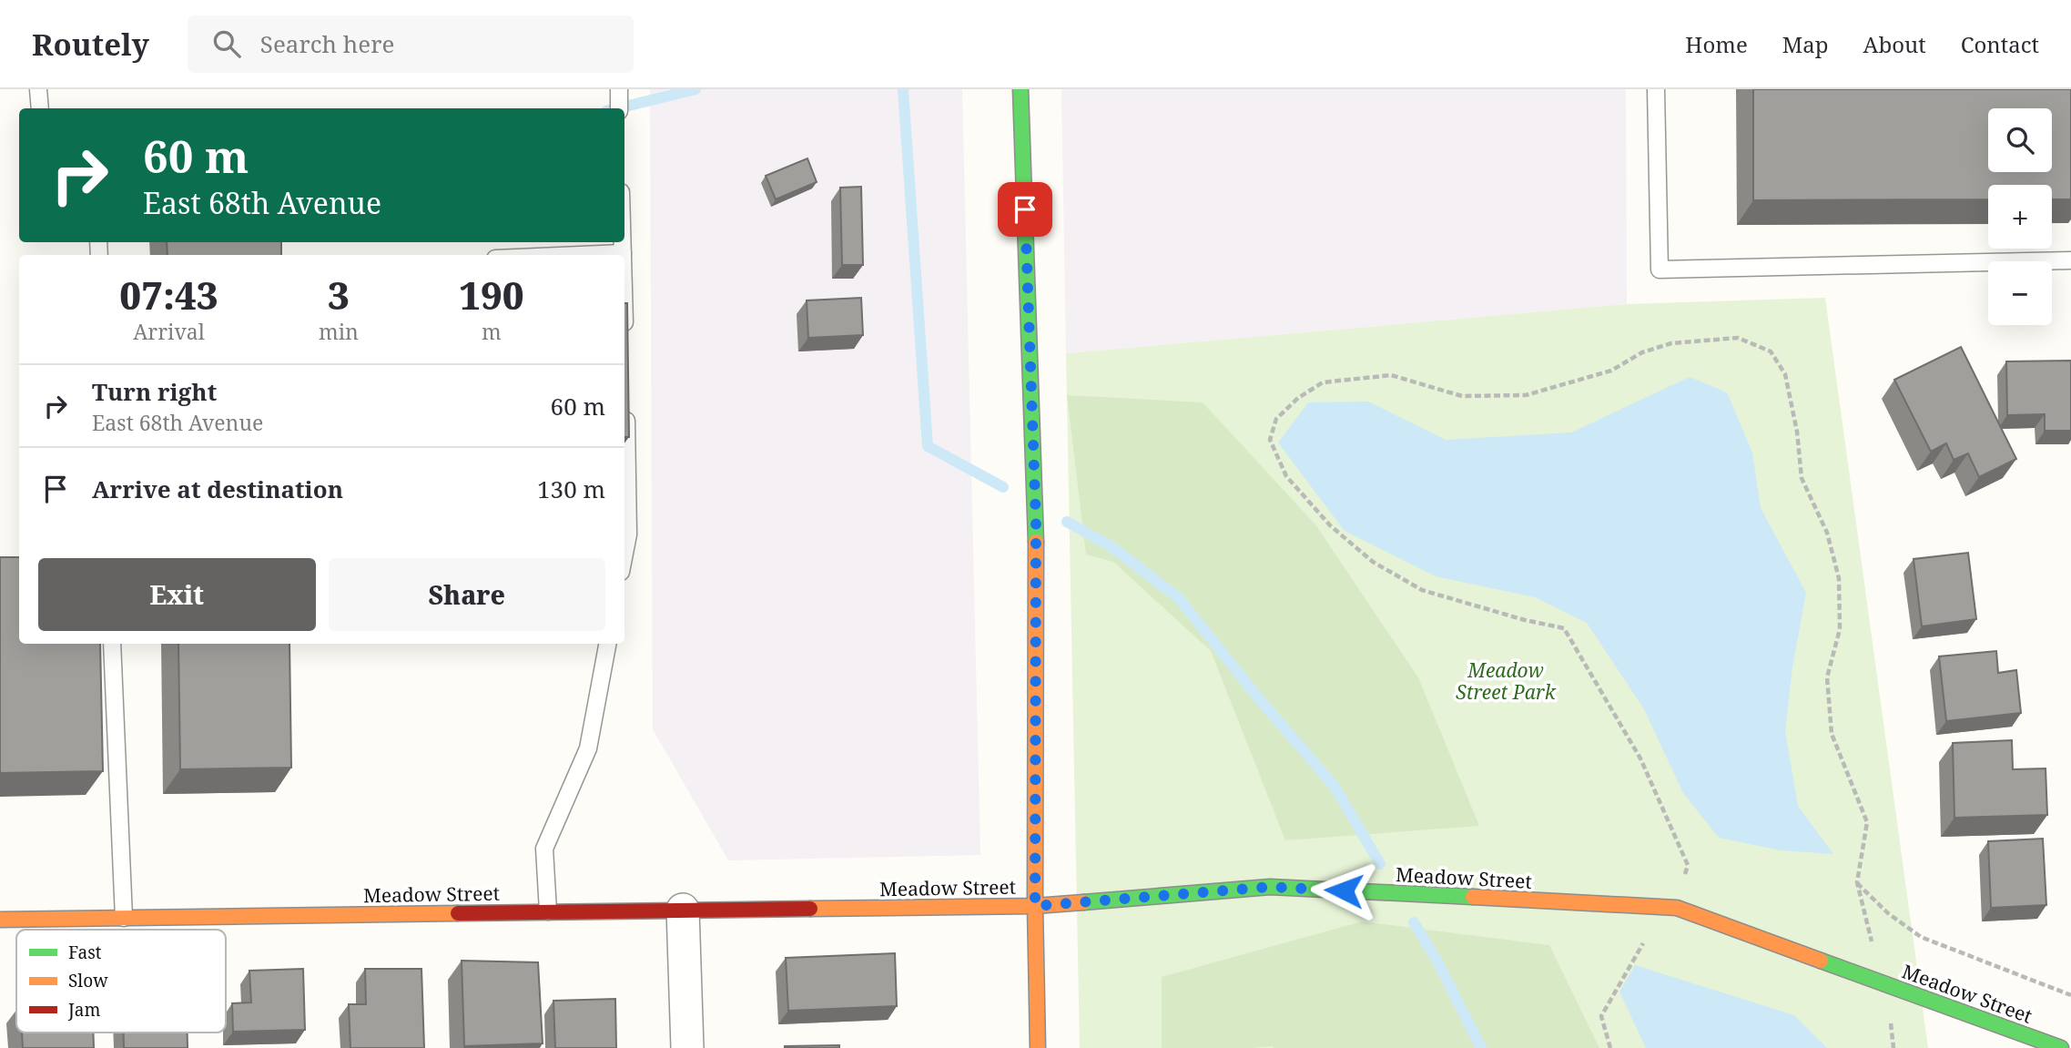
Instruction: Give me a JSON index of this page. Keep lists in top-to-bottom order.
{
  "streets": {
    "street": ["Meadow Street"]
  },
  "parks": ["Meadow Street Park"],
  "legend": ["Fast", "Slow", "Jam"],
  "page": {
    "header": "Routely",
    "search": "Search here",
    "nav": [
      "Home",
      "Map",
      "About",
      "Contact"
    ],
    "map_buttons": ["+", "−"],
    "turn": ["60 m", "East 68th Avenue"],
    "eta": [
      "07:43",
      "Arrival",
      "3",
      "min",
      "190",
      "m"
    ],
    "list": [
      {
        "name": "Turn right",
        "note": "East 68th Avenue",
        "value": "60 m"
      },
      {
        "name": "Arrive at destination",
        "value": "130 m"
      }
    ],
    "buttons": ["Exit", "Share"]
  }
}
